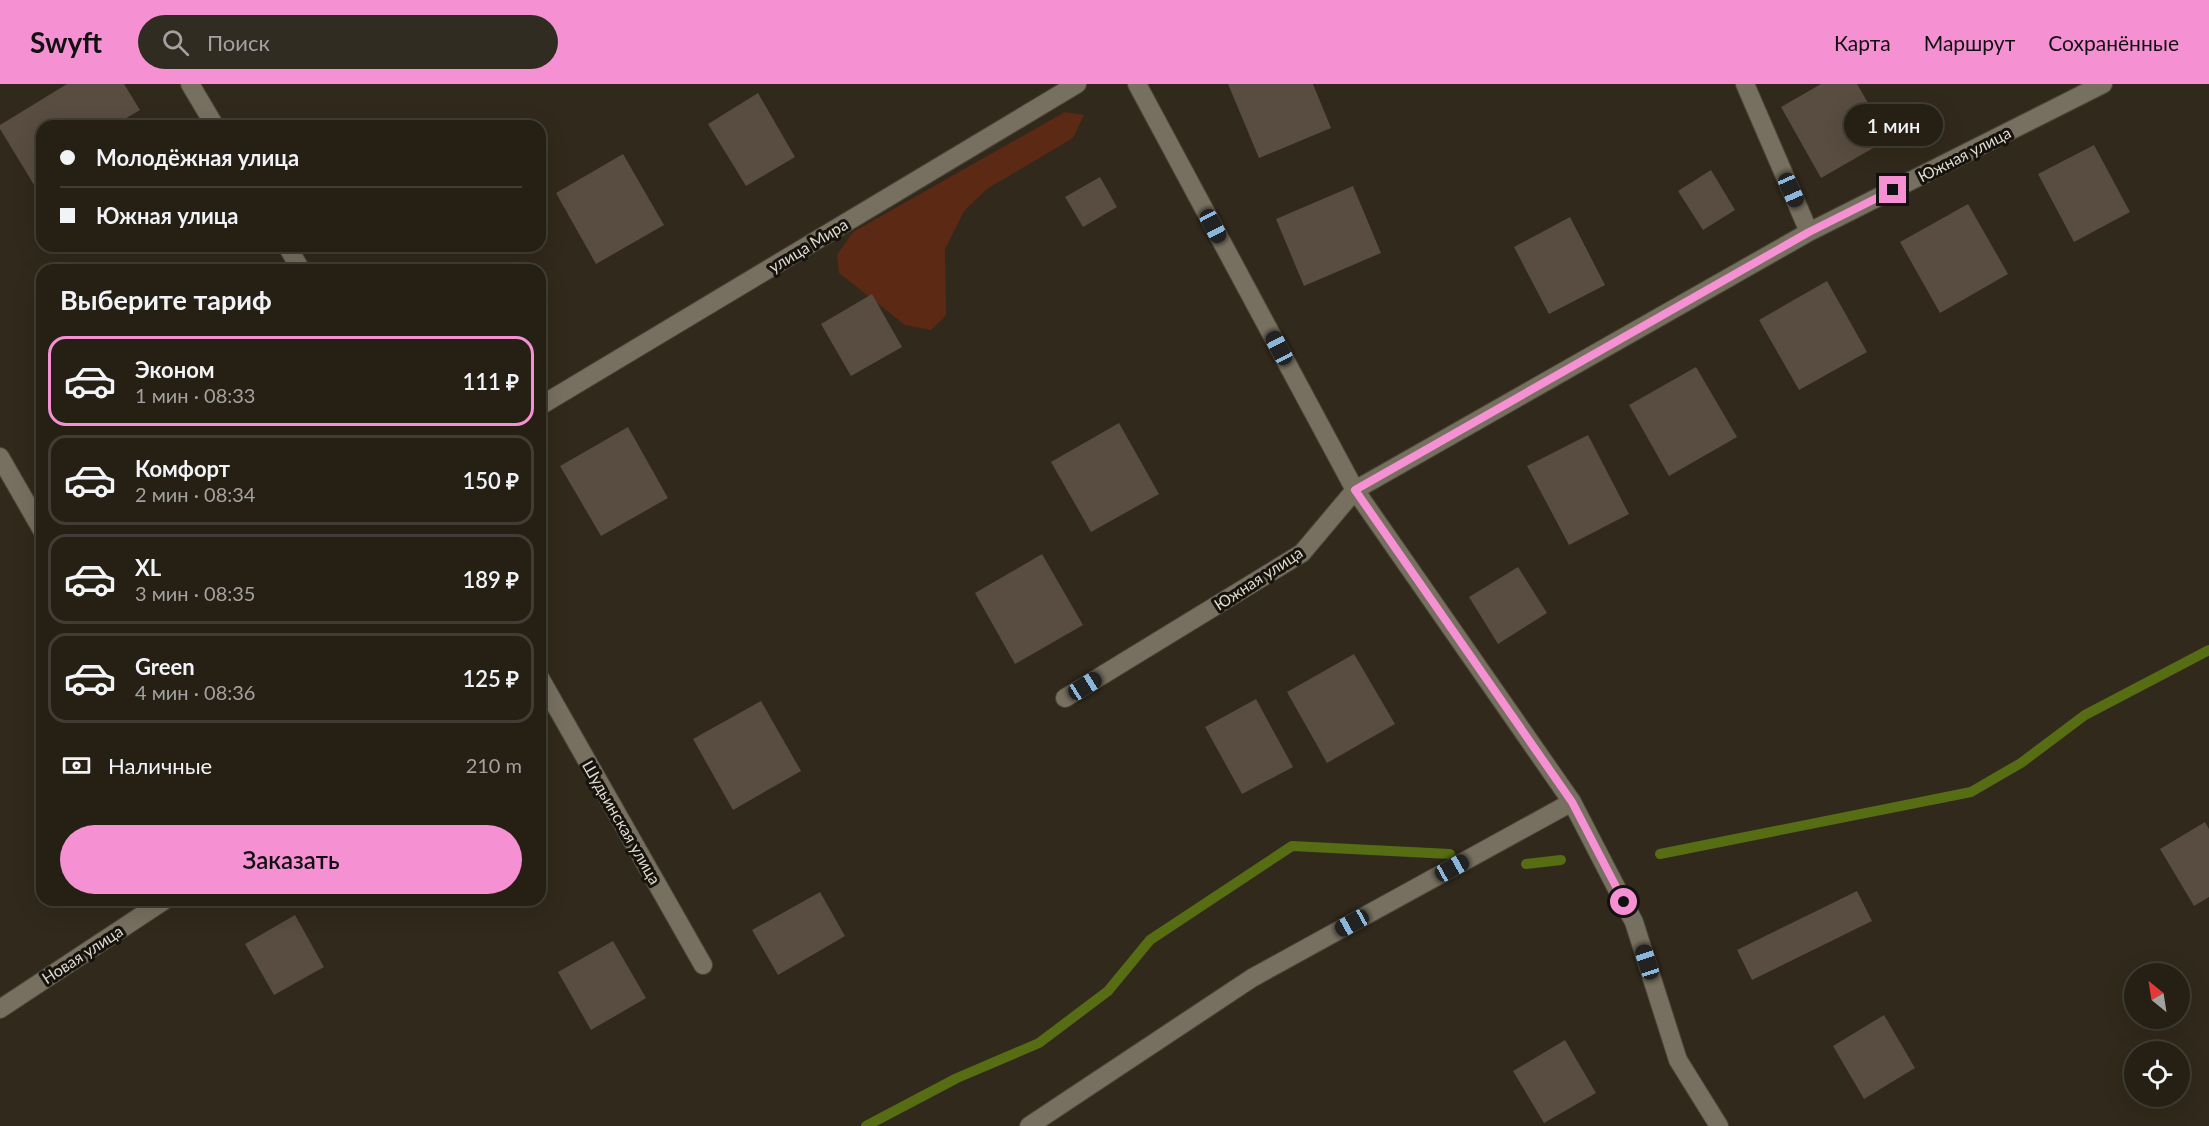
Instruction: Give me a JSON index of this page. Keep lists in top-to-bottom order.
{
  "streets": {
    "street": [
      "Южная улица",
      "улица Мира",
      "Шудьинская улица",
      "Новая улица"
    ]
  },
  "north": "top left",
  "page": {
    "header": "Swyft",
    "search": "Поиск",
    "nav": ["Карта", "Маршрут", "Сохранённые"],
    "bubble": "1 мин",
    "banner": ["Молодёжная улица", "Южная улица"],
    "heading": "Выберите тариф",
    "list": [
      {
        "name": "Эконом",
        "note": "1 мин · 08:33",
        "value": "111 ₽"
      },
      {
        "name": "Комфорт",
        "note": "2 мин · 08:34",
        "value": "150 ₽"
      },
      {
        "name": "XL",
        "note": "3 мин · 08:35",
        "value": "189 ₽"
      },
      {
        "name": "Green",
        "note": "4 мин · 08:36",
        "value": "125 ₽"
      }
    ],
    "pay": ["Наличные", "210 m"],
    "buttons": "Заказать"
  }
}
